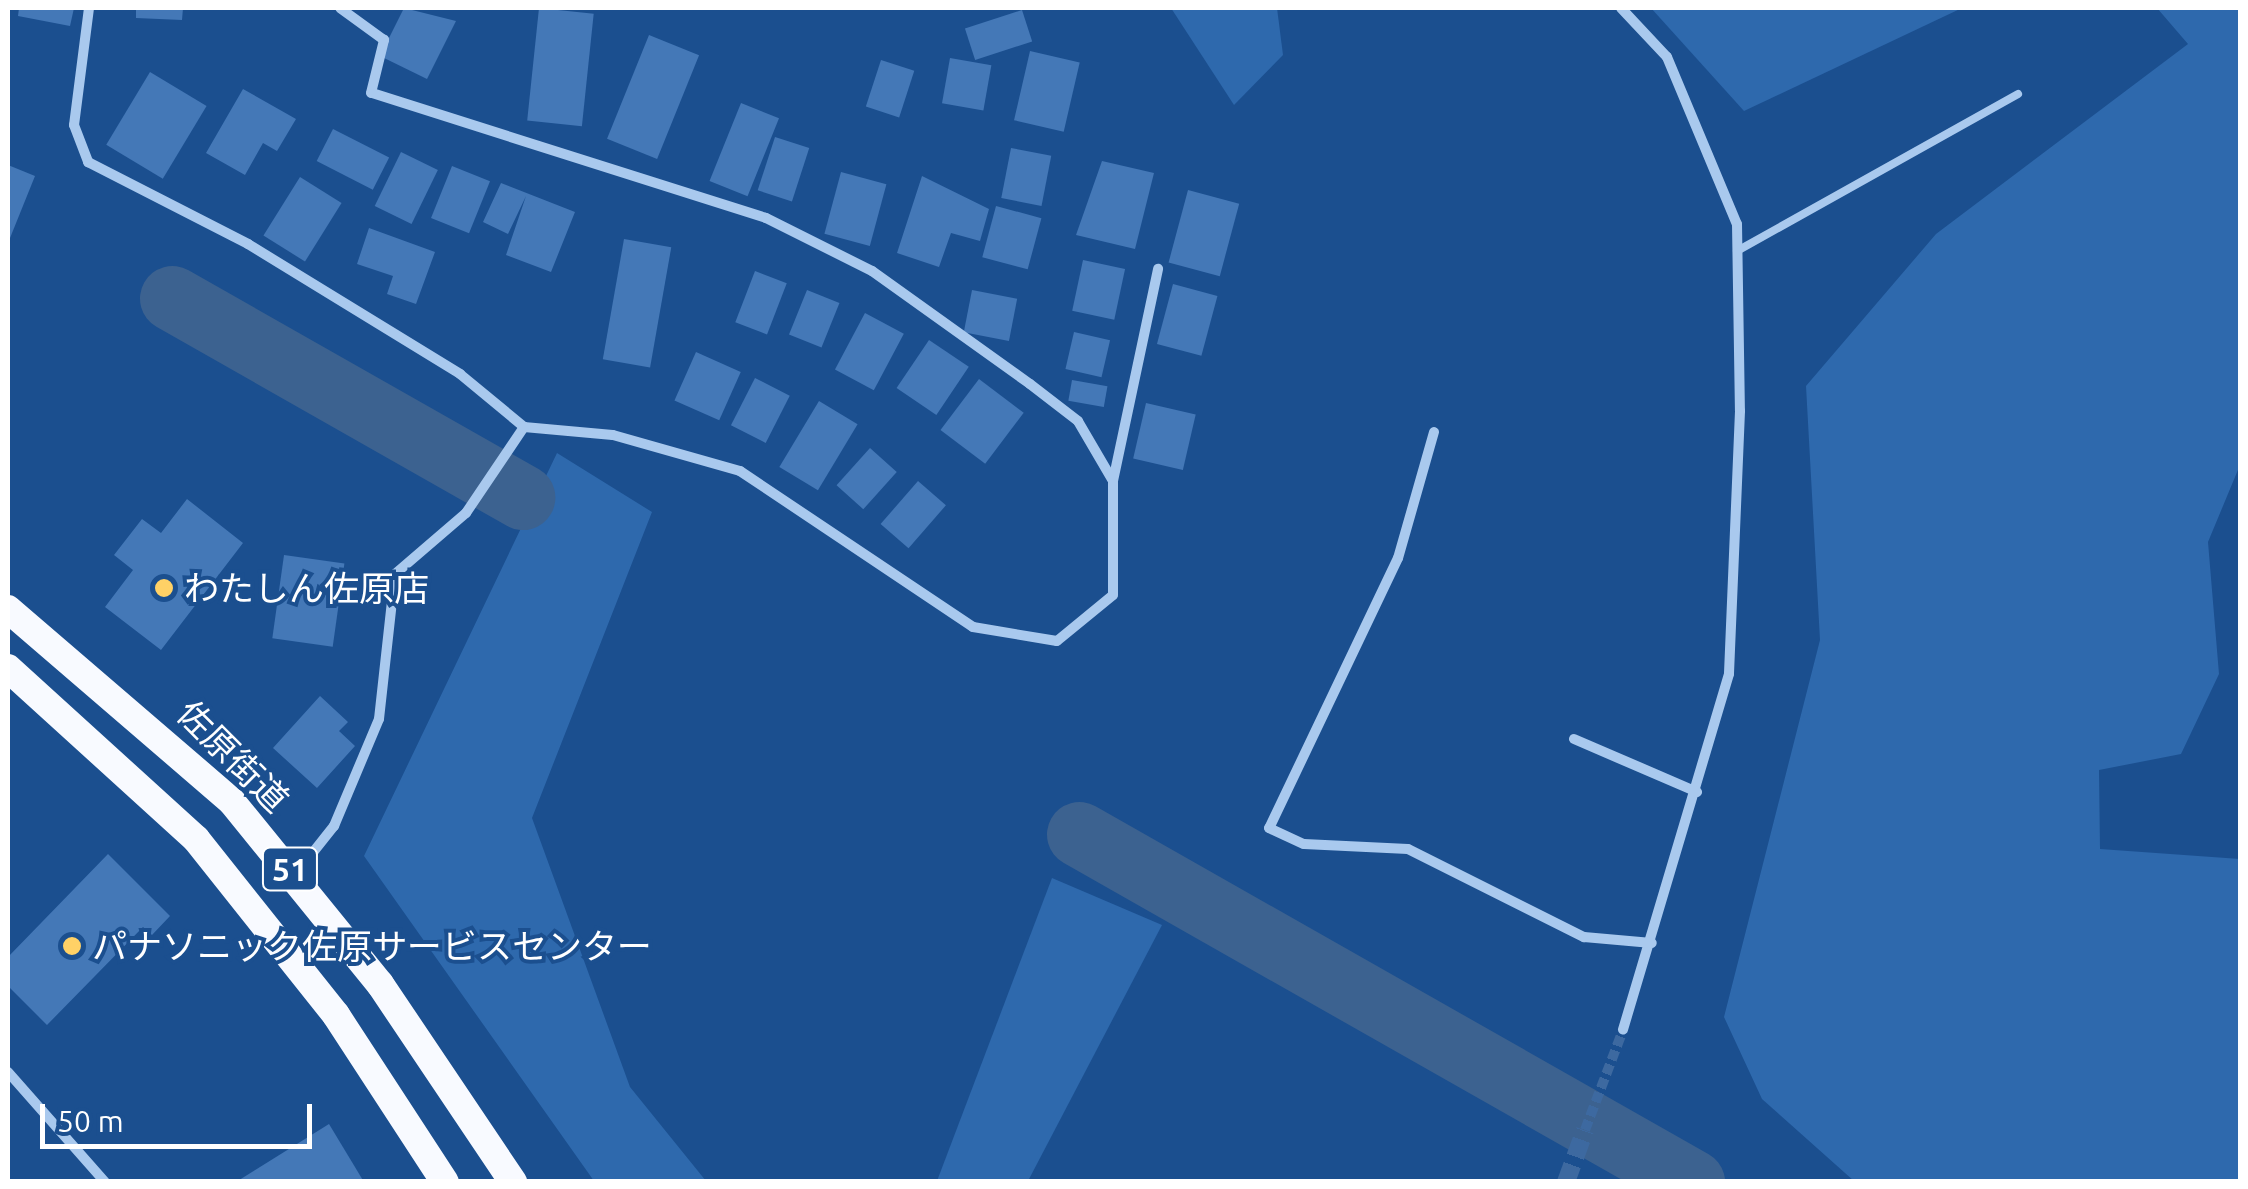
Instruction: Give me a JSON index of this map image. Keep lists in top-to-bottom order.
{
  "streets": {
    "highway": ["佐原街道", "51"]
  },
  "places": ["わたしん佐原店", "パナソニック佐原サービスセンター"],
  "scale_bar": "50 m"
}
